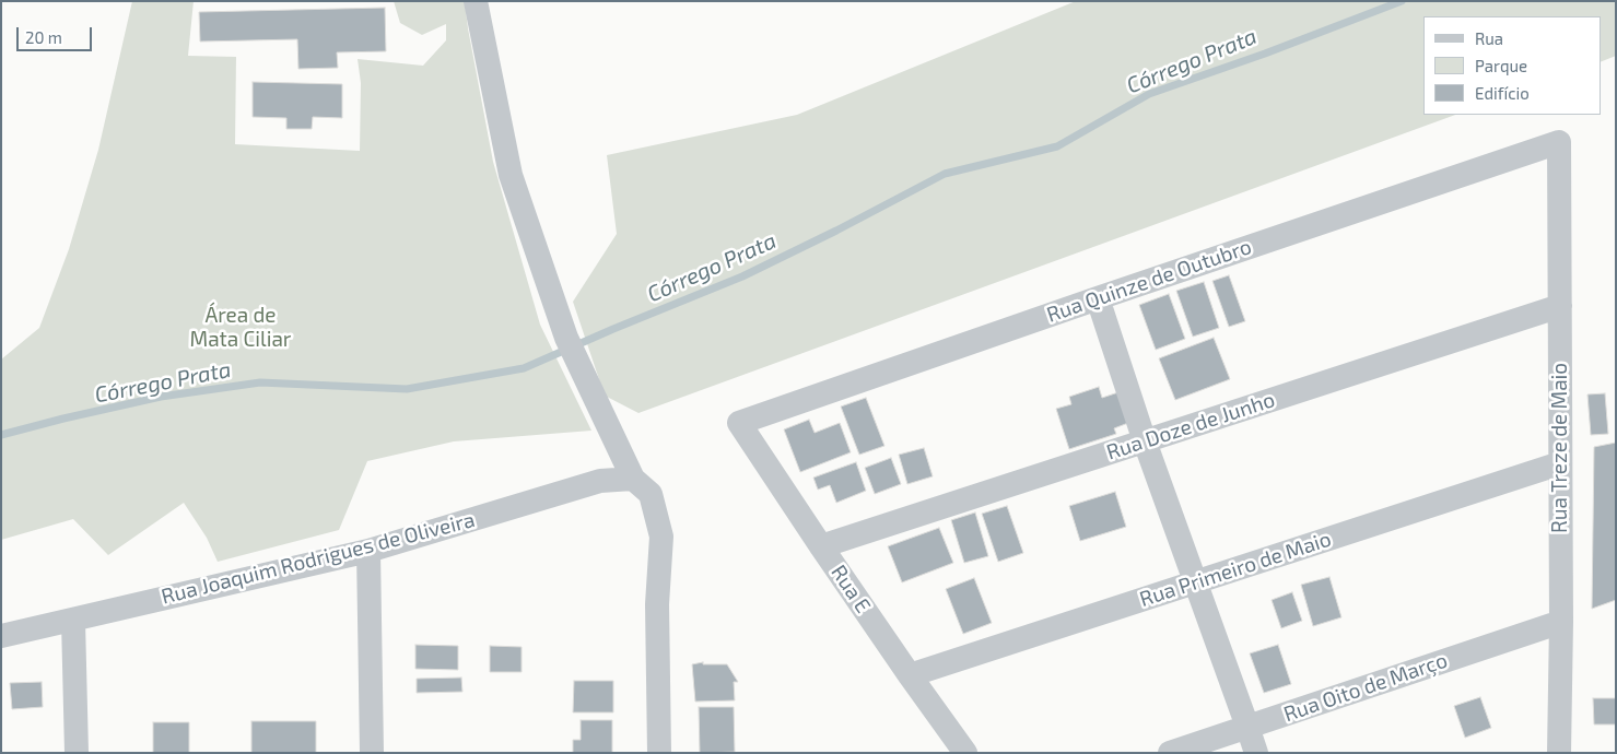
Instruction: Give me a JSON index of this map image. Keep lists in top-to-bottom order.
{
  "streets": {
    "street": [
      "Rua Quinze de Outubro",
      "Rua Doze de Junho",
      "Rua Treze de Maio",
      "Rua Joaquim Rodrigues de Oliveira",
      "Rua Primeiro de Maio",
      "Rua E",
      "Rua Oito de Março"
    ]
  },
  "crossings": [
    ["Rua Quinze de Outubro", "Rua Treze de Maio"],
    ["Rua Quinze de Outubro", "Rua E"],
    ["Rua Doze de Junho", "Rua Treze de Maio"],
    ["Rua Doze de Junho", "Rua E"],
    ["Rua Treze de Maio", "Rua Primeiro de Maio"],
    ["Rua Treze de Maio", "Rua Oito de Março"],
    ["Rua Primeiro de Maio", "Rua E"]
  ],
  "water": ["Córrego Prata"],
  "parks": ["Área de Mata Ciliar"],
  "legend": ["Rua", "Parque", "Edifício"],
  "scale_bar": "20 m"
}
